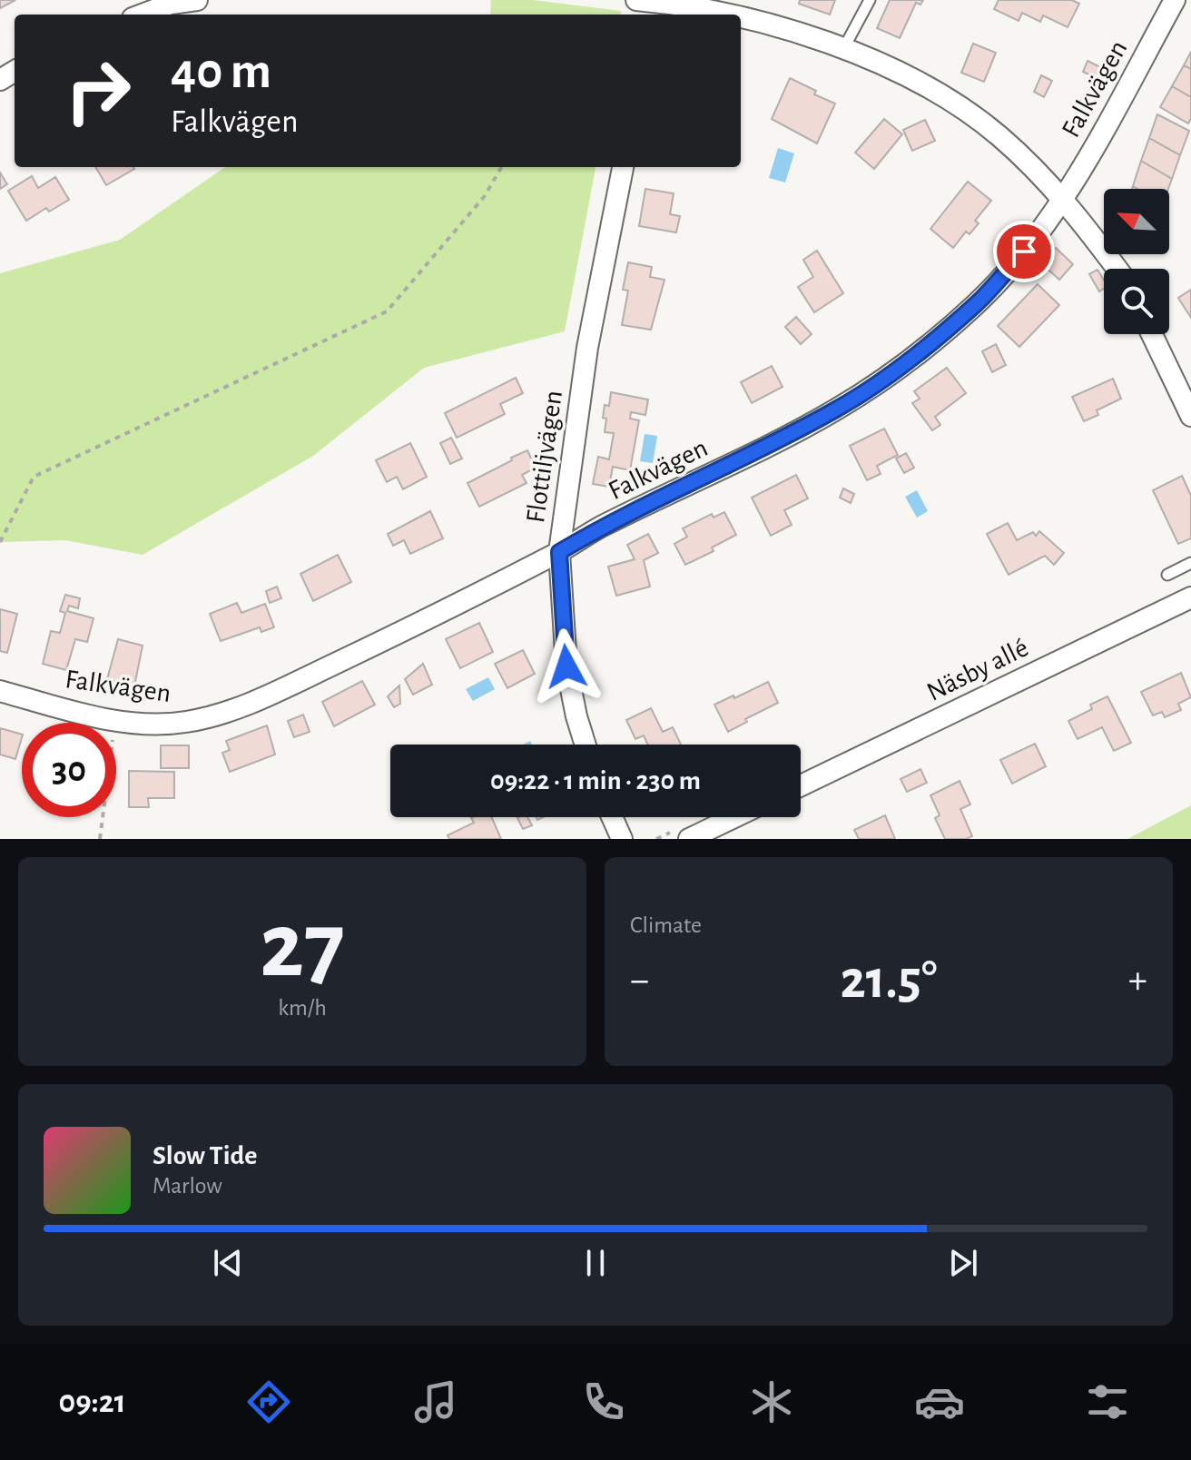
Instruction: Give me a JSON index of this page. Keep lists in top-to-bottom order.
{
  "streets": {
    "street": ["Falkvägen", "Flottiljvägen", "Näsby allé"]
  },
  "crossings": [
    ["Falkvägen", "Flottiljvägen"]
  ],
  "north": "top left",
  "page": {
    "turn": ["40 m", "Falkvägen"],
    "limit": "30",
    "trip": "09:22 · 1 min · 230 m",
    "tile": [
      ["27", "km/h"],
      "Climate"
    ],
    "heat": ["−", "21.5°", "+"],
    "song": ["Slow Tide", "Marlow"],
    "tabs": "09:21"
  }
}
